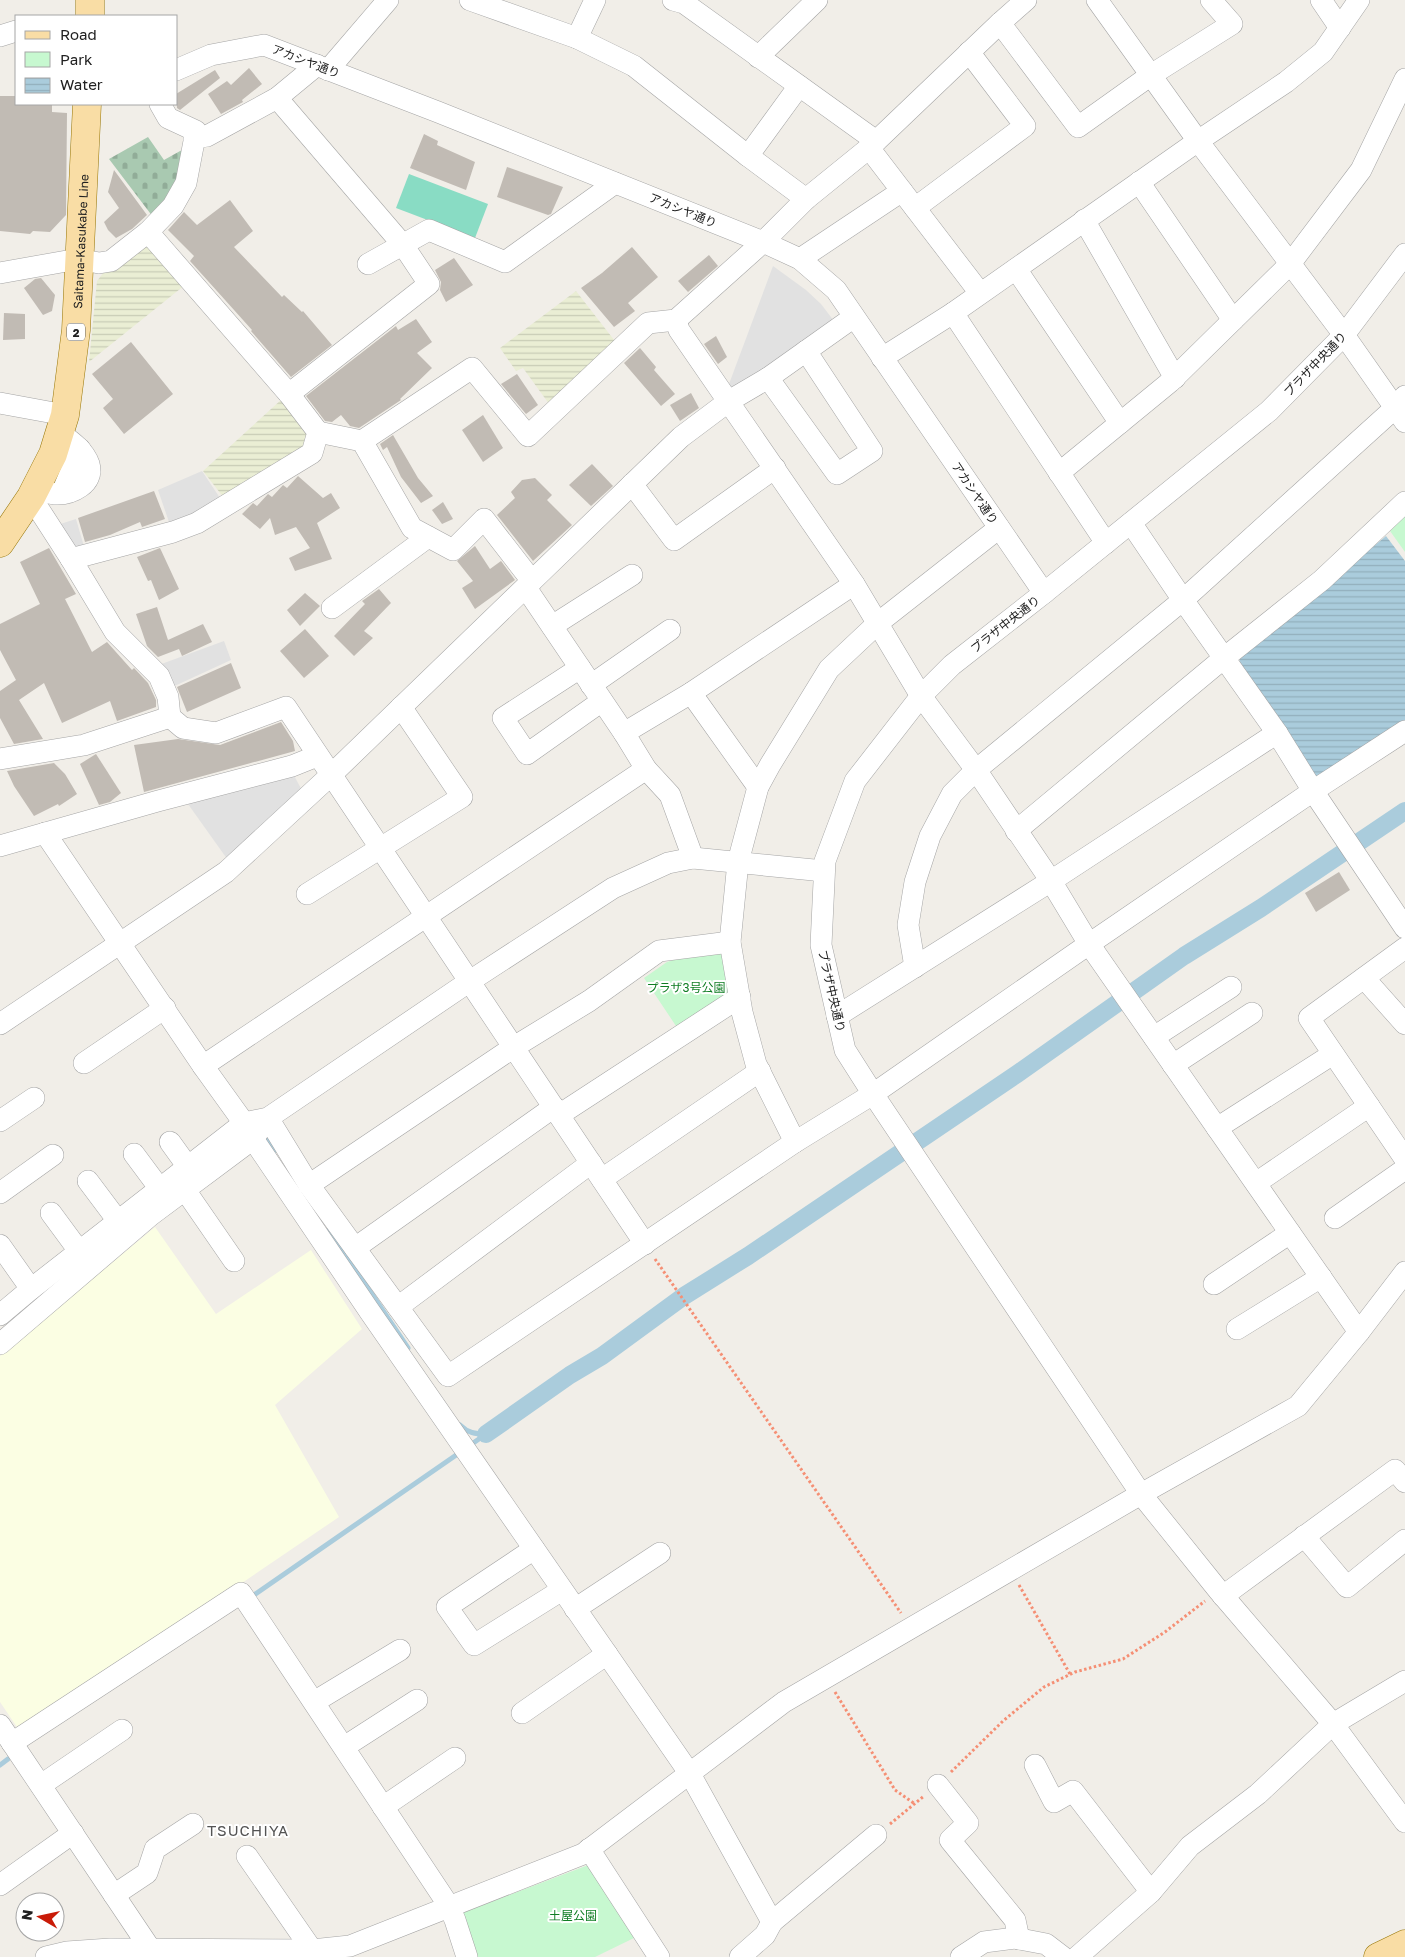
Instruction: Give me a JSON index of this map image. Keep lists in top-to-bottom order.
{
  "streets": {
    "main road": ["Saitama-Kasukabe Line", "2"],
    "street": ["アカシヤ通り", "プラザ中央通り"]
  },
  "crossings": [
    ["アカシヤ通り", "プラザ中央通り"]
  ],
  "districts": ["TSUCHIYA"],
  "parks": ["プラザ3号公園", "土屋公園"],
  "legend": ["Road", "Park", "Water"],
  "north": "left"
}
